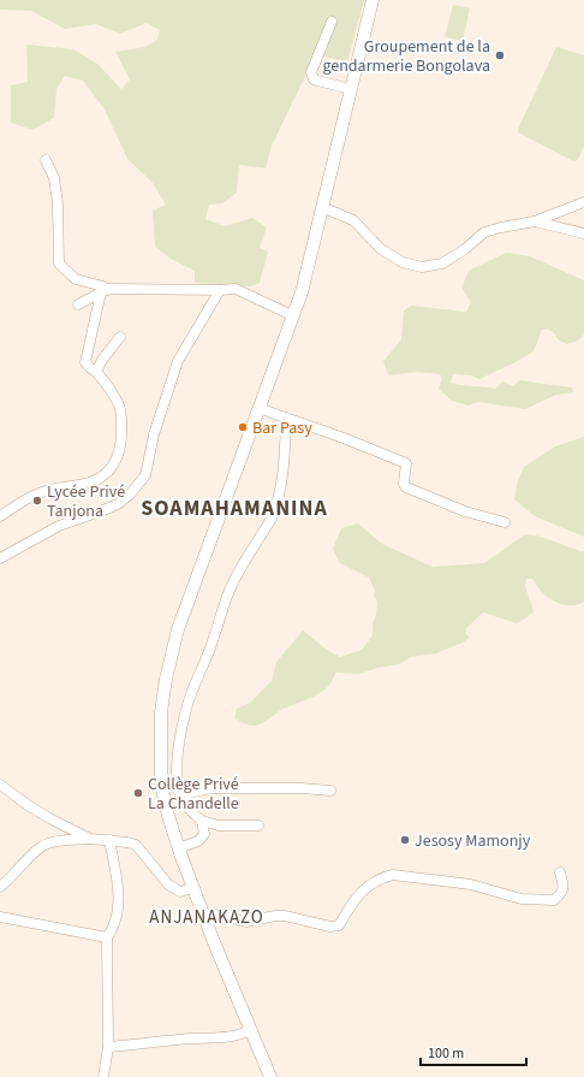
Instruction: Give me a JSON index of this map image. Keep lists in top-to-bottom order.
{
  "districts": ["SOAMAHAMANINA", "ANJANAKAZO"],
  "places": [
    "Groupement de la gendarmerie Bongolava",
    "Bar Pasy",
    "Lycée Privé Tanjona",
    "Collège Privé La Chandelle",
    "Jesosy Mamonjy"
  ],
  "scale_bar": "100 m"
}
